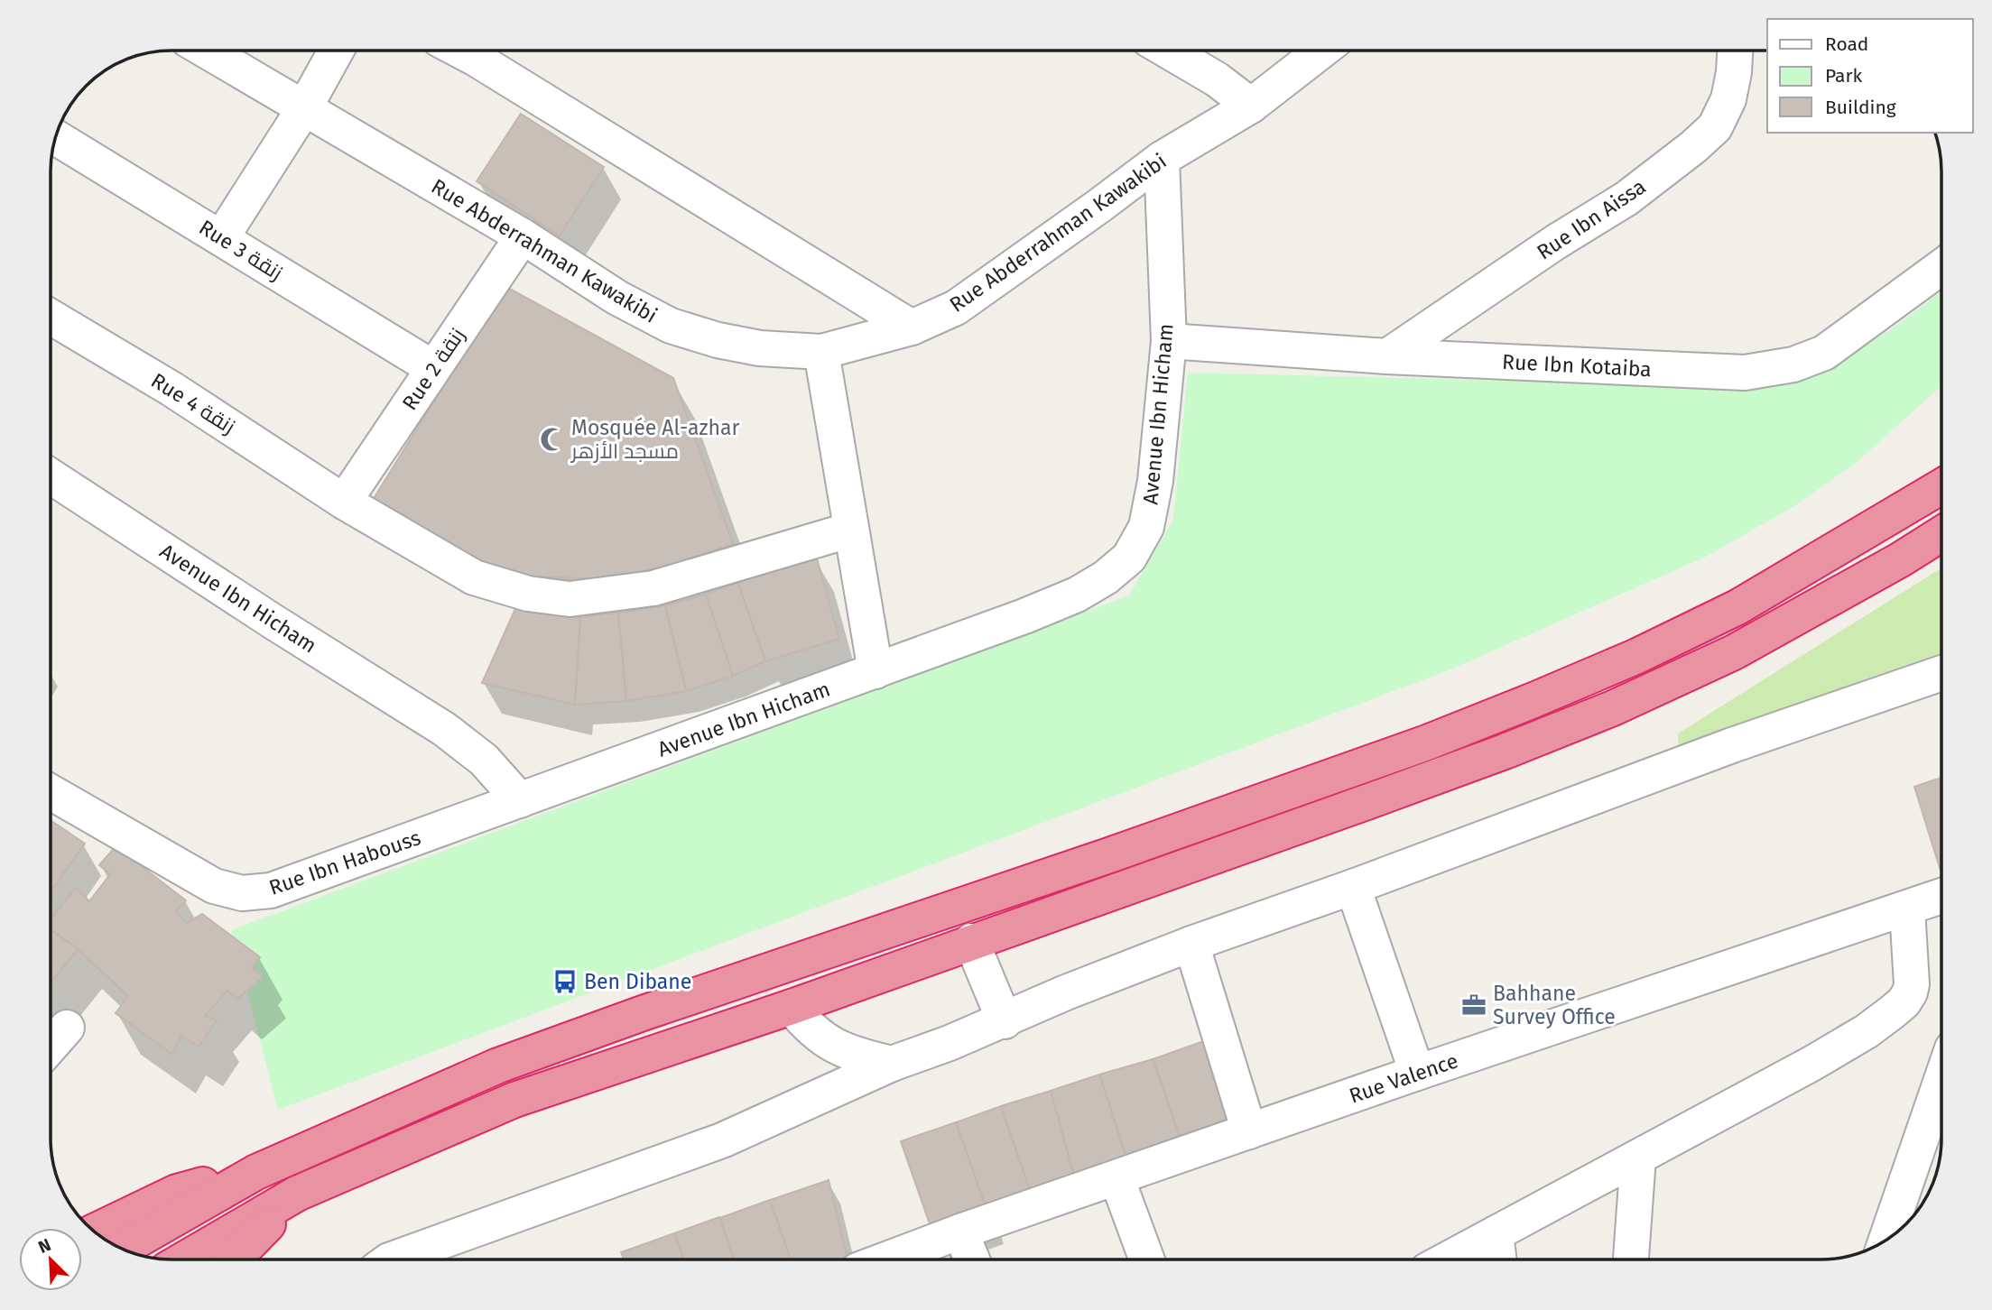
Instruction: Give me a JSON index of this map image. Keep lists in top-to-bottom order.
{
  "streets": {
    "street": [
      "Rue Ibn Aissa",
      "Rue Abderrahman Kawakibi",
      "Rue 3 زنقة",
      "Rue Ibn Kotaiba",
      "Rue 2 زنقة",
      "Rue 4 زنقة",
      "Avenue Ibn Hicham",
      "Rue Ibn Habouss",
      "Rue Valence"
    ]
  },
  "crossings": [
    ["Rue Ibn Aissa", "Rue Ibn Kotaiba"],
    ["Rue Abderrahman Kawakibi", "Rue 2 زنقة"],
    ["Rue Abderrahman Kawakibi", "Avenue Ibn Hicham"],
    ["Rue 3 زنقة", "Rue 2 زنقة"],
    ["Rue Ibn Kotaiba", "Avenue Ibn Hicham"],
    ["Rue 2 زنقة", "Rue 4 زنقة"],
    ["Avenue Ibn Hicham", "Rue Ibn Habouss"]
  ],
  "places": {
    "mosque": ["Mosquée Al-azhar مسجد الأزهر"],
    "bus stop": ["Ben Dibane"],
    "office": ["Bahhane Survey Office"]
  },
  "legend": ["Road", "Park", "Building"],
  "north": "top left"
}
